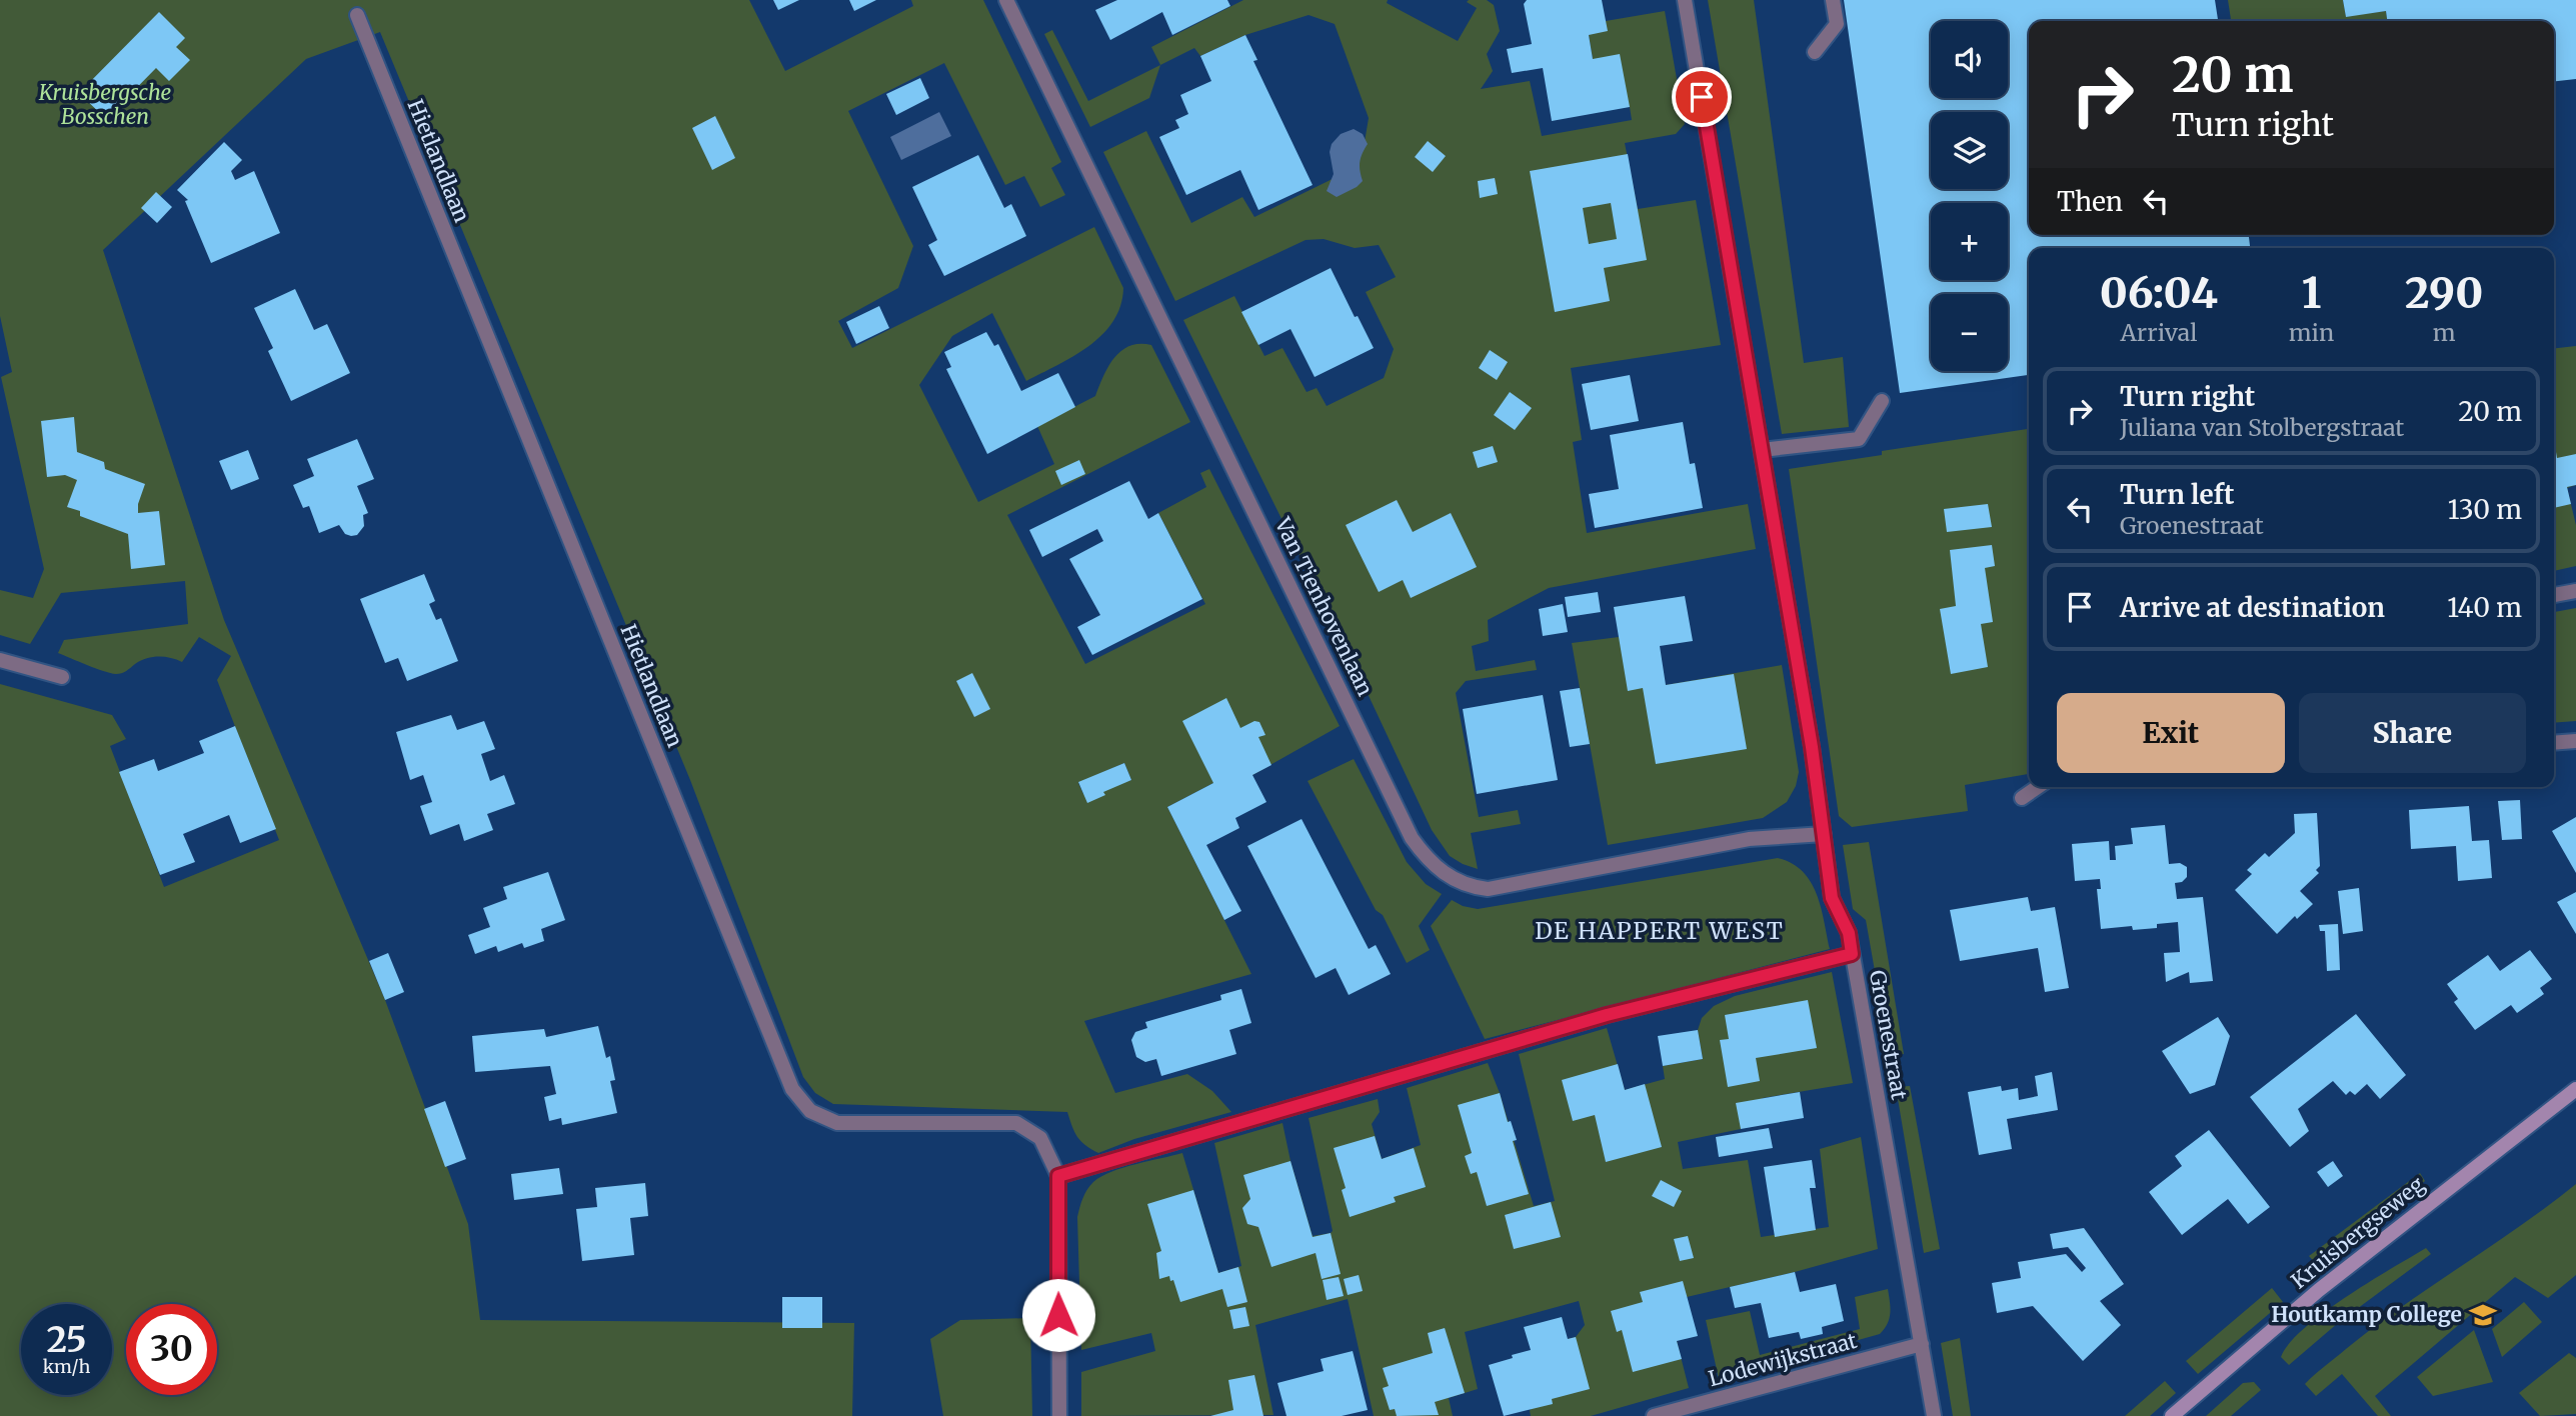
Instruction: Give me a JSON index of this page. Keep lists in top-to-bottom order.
{
  "streets": {
    "street": [
      "Hietlandlaan",
      "Van Tienhovenlaan",
      "Groenestraat",
      "Kruisbergseweg",
      "Lodewijkstraat"
    ]
  },
  "crossings": [
    ["Van Tienhovenlaan", "Groenestraat"],
    ["Groenestraat", "Lodewijkstraat"]
  ],
  "districts": ["DE HAPPERT WEST"],
  "parks": ["Kruisbergsche Bosschen"],
  "places": {
    "school or university": ["Houtkamp College"]
  },
  "page": {
    "map_buttons": ["+", "−"],
    "turn": ["20 m", "Turn right"],
    "then": "Then",
    "eta": [
      "06:04",
      "Arrival",
      "1",
      "min",
      "290",
      "m"
    ],
    "list": [
      {
        "name": "Turn right",
        "note": "Juliana van Stolbergstraat",
        "value": "20 m"
      },
      {
        "name": "Turn left",
        "note": "Groenestraat",
        "value": "130 m"
      },
      {
        "name": "Arrive at destination",
        "value": "140 m"
      }
    ],
    "buttons": ["Exit", "Share"],
    "speed": "25 km/h",
    "limit": "30"
  }
}
